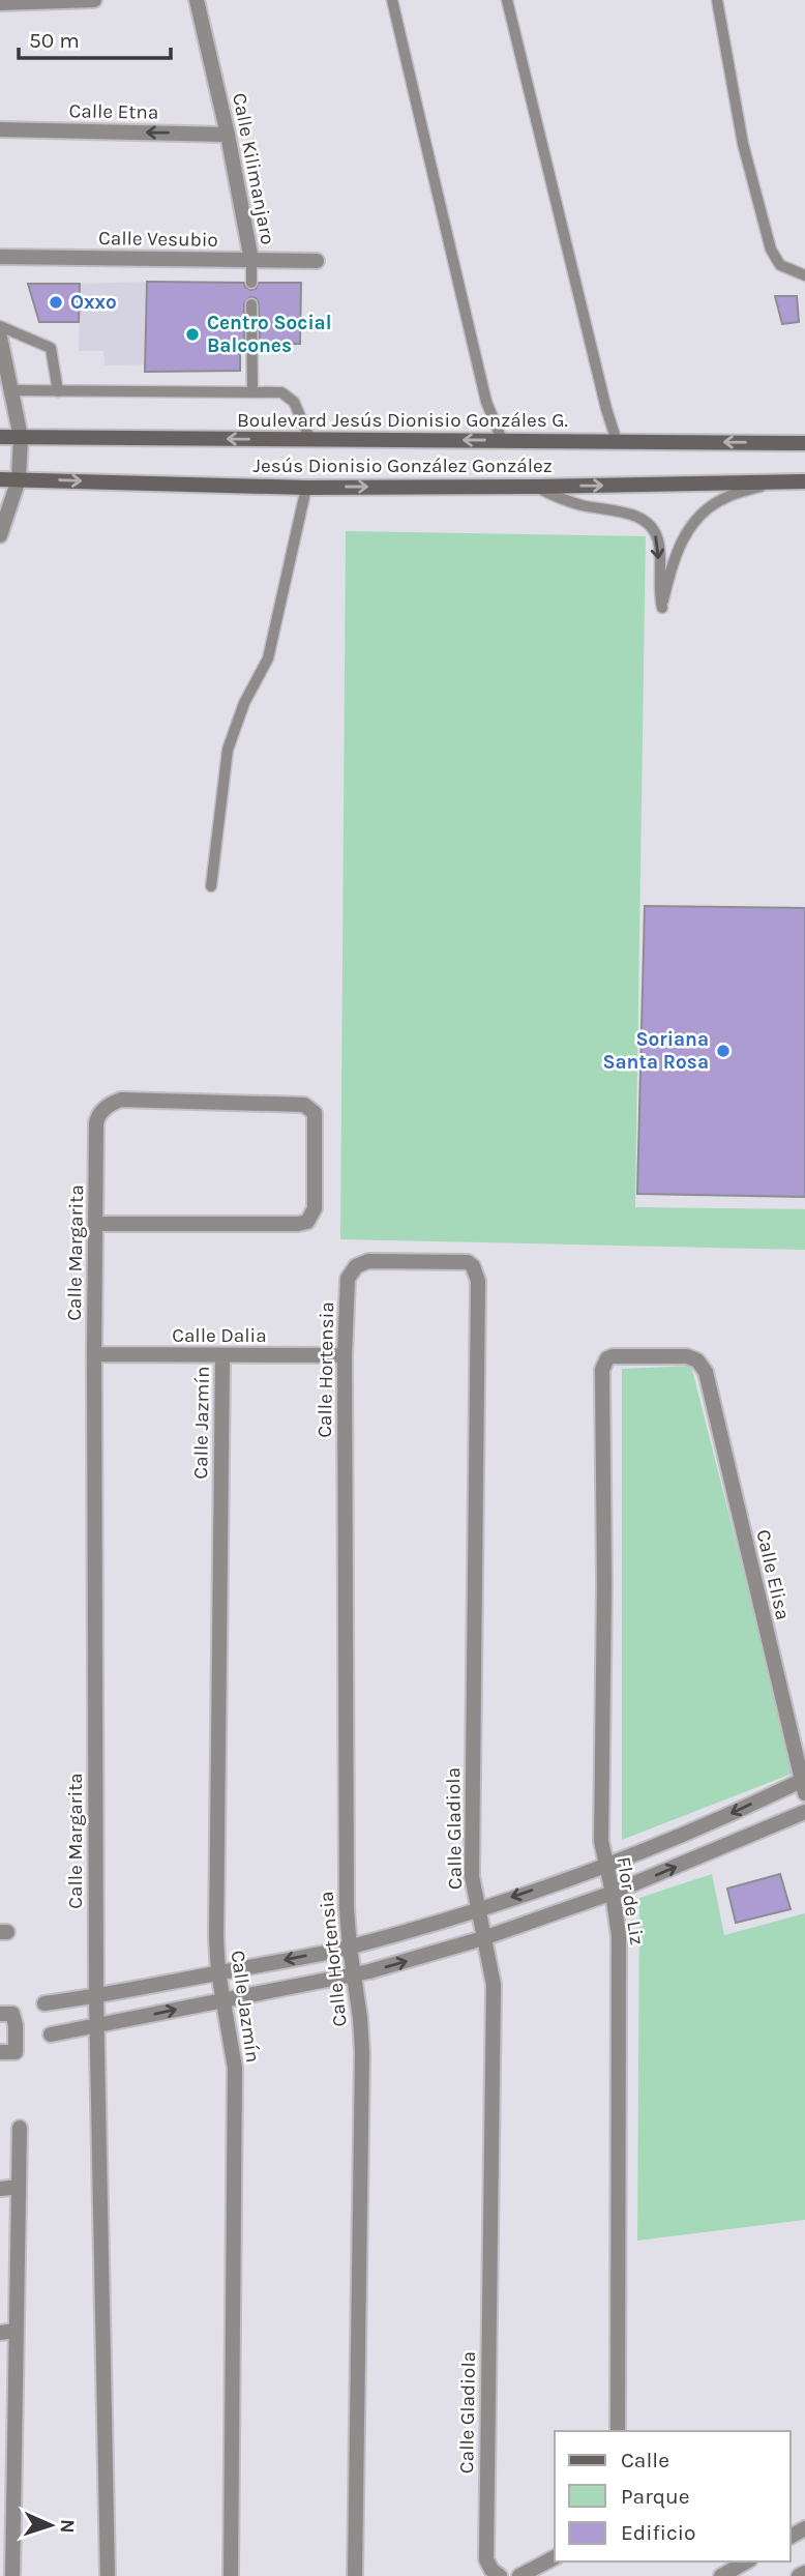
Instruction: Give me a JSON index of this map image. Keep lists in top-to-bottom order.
{
  "streets": {
    "main road": ["Boulevard Jesús Dionisio Gonzáles G.", "Jesús Dionisio González González"],
    "street": [
      "Calle Etna",
      "Calle Kilimanjaro",
      "Calle Vesubio",
      "Calle Margarita",
      "Calle Dalia",
      "Calle Hortensia",
      "Calle Jazmín",
      "Calle Elisa",
      "Calle Gladiola",
      "Flor de Liz"
    ]
  },
  "crossings": [
    ["Calle Etna", "Calle Kilimanjaro"],
    ["Calle Kilimanjaro", "Calle Vesubio"],
    ["Calle Margarita", "Calle Dalia"],
    ["Calle Dalia", "Calle Hortensia"],
    ["Calle Dalia", "Calle Jazmín"],
    ["Calle Hortensia", "Calle Gladiola"],
    ["Calle Elisa", "Flor de Liz"]
  ],
  "one_way": ["Boulevard Jesús Dionisio Gonzáles G.", "Jesús Dionisio González González"],
  "places": ["Oxxo", "Centro Social Balcones", "Soriana Santa Rosa"],
  "legend": ["Calle", "Parque", "Edificio"],
  "scale_bar": "50 m",
  "north": "right"
}
